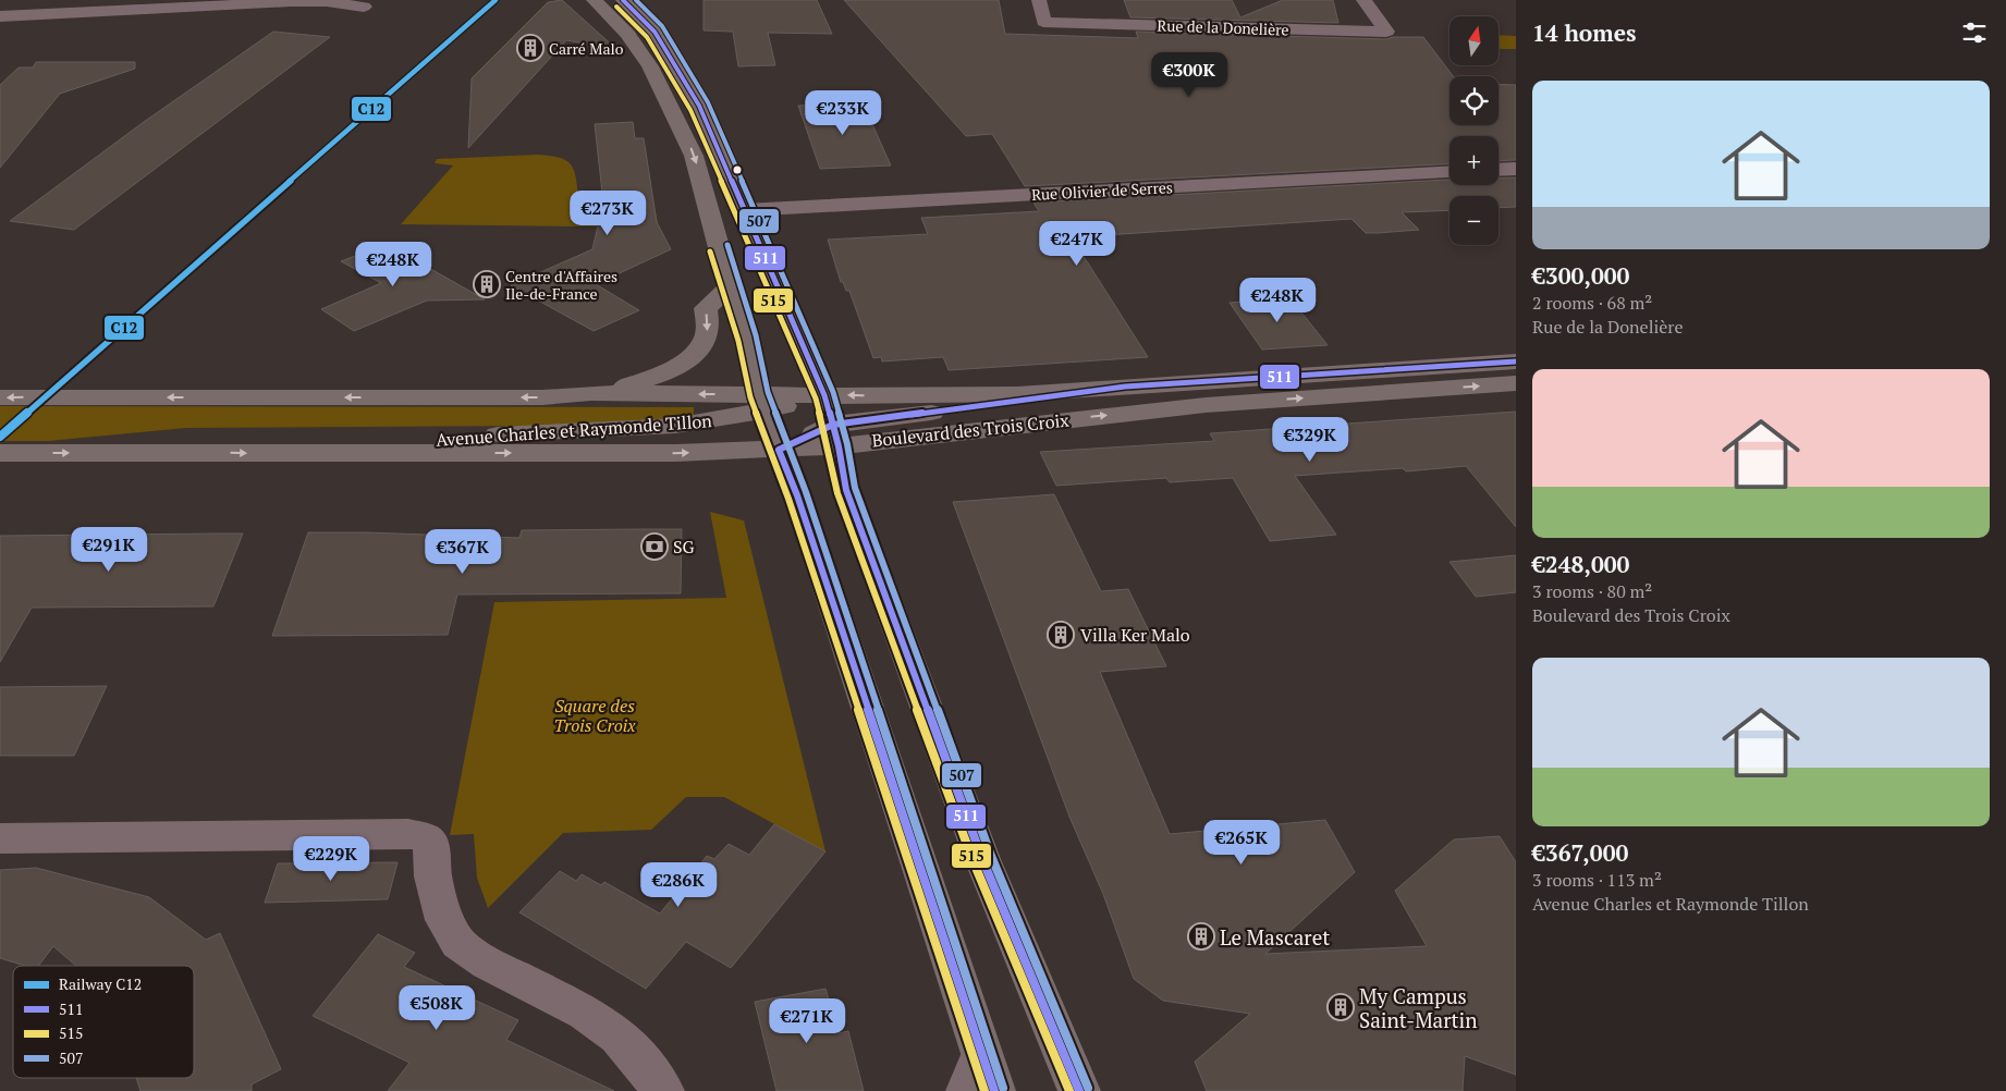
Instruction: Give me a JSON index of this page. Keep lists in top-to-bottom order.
{
  "streets": {
    "main road": ["Avenue Charles et Raymonde Tillon", "Boulevard des Trois Croix"],
    "street": ["Rue de la Donelière", "Rue Olivier de Serres"]
  },
  "crossings": [
    ["Avenue Charles et Raymonde Tillon", "Boulevard des Trois Croix"]
  ],
  "parks": ["Square des Trois Croix"],
  "places": {
    "building": [
      "Carré Malo",
      "Centre d'Affaires Ile-de-France",
      "Villa Ker Malo",
      "Le Mascaret",
      "My Campus Saint-Martin"
    ],
    "bank": ["SG"]
  },
  "lines": [
    "rail line C12",
    "transit line 511",
    "transit line 507",
    "transit line 515"
  ],
  "legend": [
    "Railway C12",
    "511",
    "515",
    "507"
  ],
  "north": "top",
  "page": {
    "heading": "14 homes",
    "map_buttons": ["+", "−"],
    "price": [
      "€300K",
      "€233K",
      "€273K",
      "€247K",
      "€248K",
      "€248K",
      "€329K",
      "€291K",
      "€367K",
      "€265K",
      "€229K",
      "€286K",
      "€508K",
      "€271K"
    ],
    "list": [
      {
        "name": "€300,000",
        "note": "2 rooms · 68 m² · Rue de la Donelière"
      },
      {
        "name": "€248,000",
        "note": "3 rooms · 80 m² · Boulevard des Trois Croix"
      },
      {
        "name": "€367,000",
        "note": "3 rooms · 113 m² · Avenue Charles et Raymonde Tillon"
      }
    ]
  }
}
